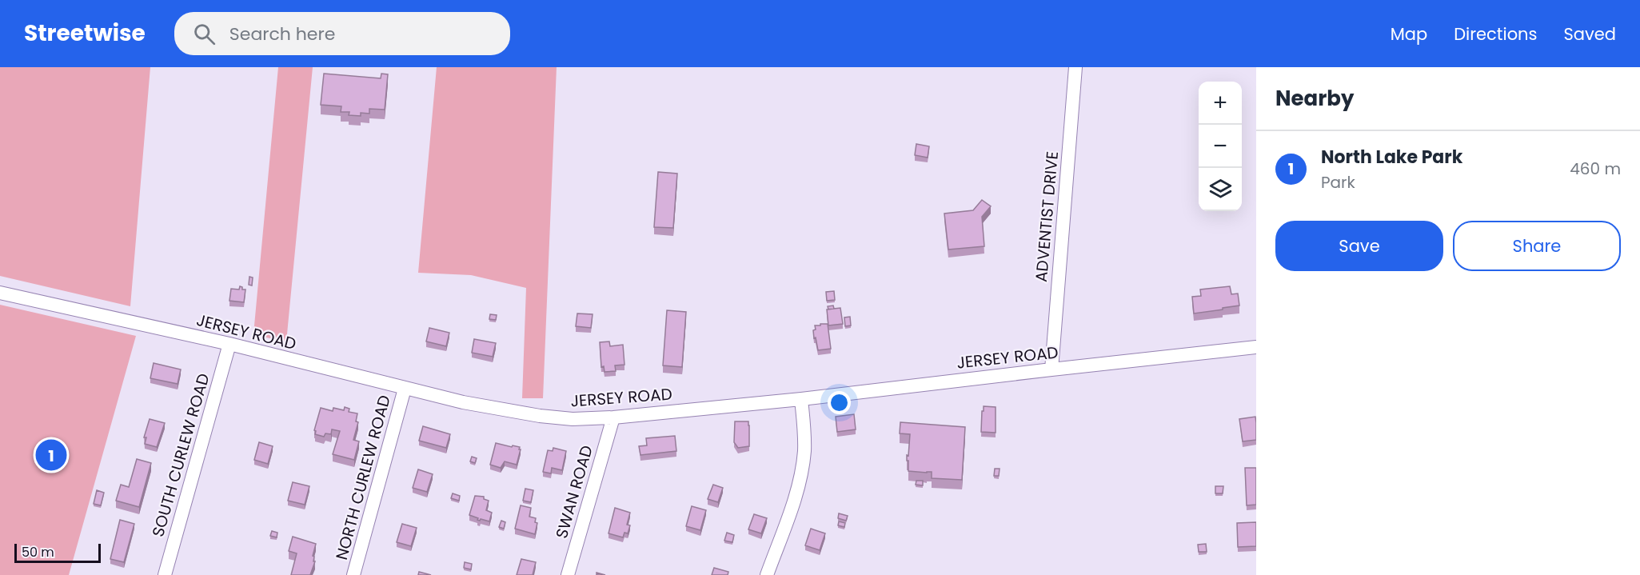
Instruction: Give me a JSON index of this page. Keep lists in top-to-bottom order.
{
  "streets": {
    "street": [
      "ADVENTIST DRIVE",
      "JERSEY ROAD",
      "SOUTH CURLEW ROAD",
      "NORTH CURLEW ROAD",
      "SWAN ROAD"
    ]
  },
  "crossings": [
    ["ADVENTIST DRIVE", "JERSEY ROAD"],
    ["JERSEY ROAD", "SOUTH CURLEW ROAD"],
    ["JERSEY ROAD", "NORTH CURLEW ROAD"],
    ["JERSEY ROAD", "SWAN ROAD"]
  ],
  "scale_bar": "50 m",
  "page": {
    "header": "Streetwise",
    "search": "Search here",
    "nav": ["Map", "Directions", "Saved"],
    "heading": "Nearby",
    "map_buttons": ["+", "−"],
    "list": [
      {
        "mark": "1",
        "name": "North Lake Park",
        "note": "Park",
        "value": "460 m"
      }
    ],
    "buttons": ["Save", "Share"],
    "pins": "1",
    "scale": "50 m"
  }
}
